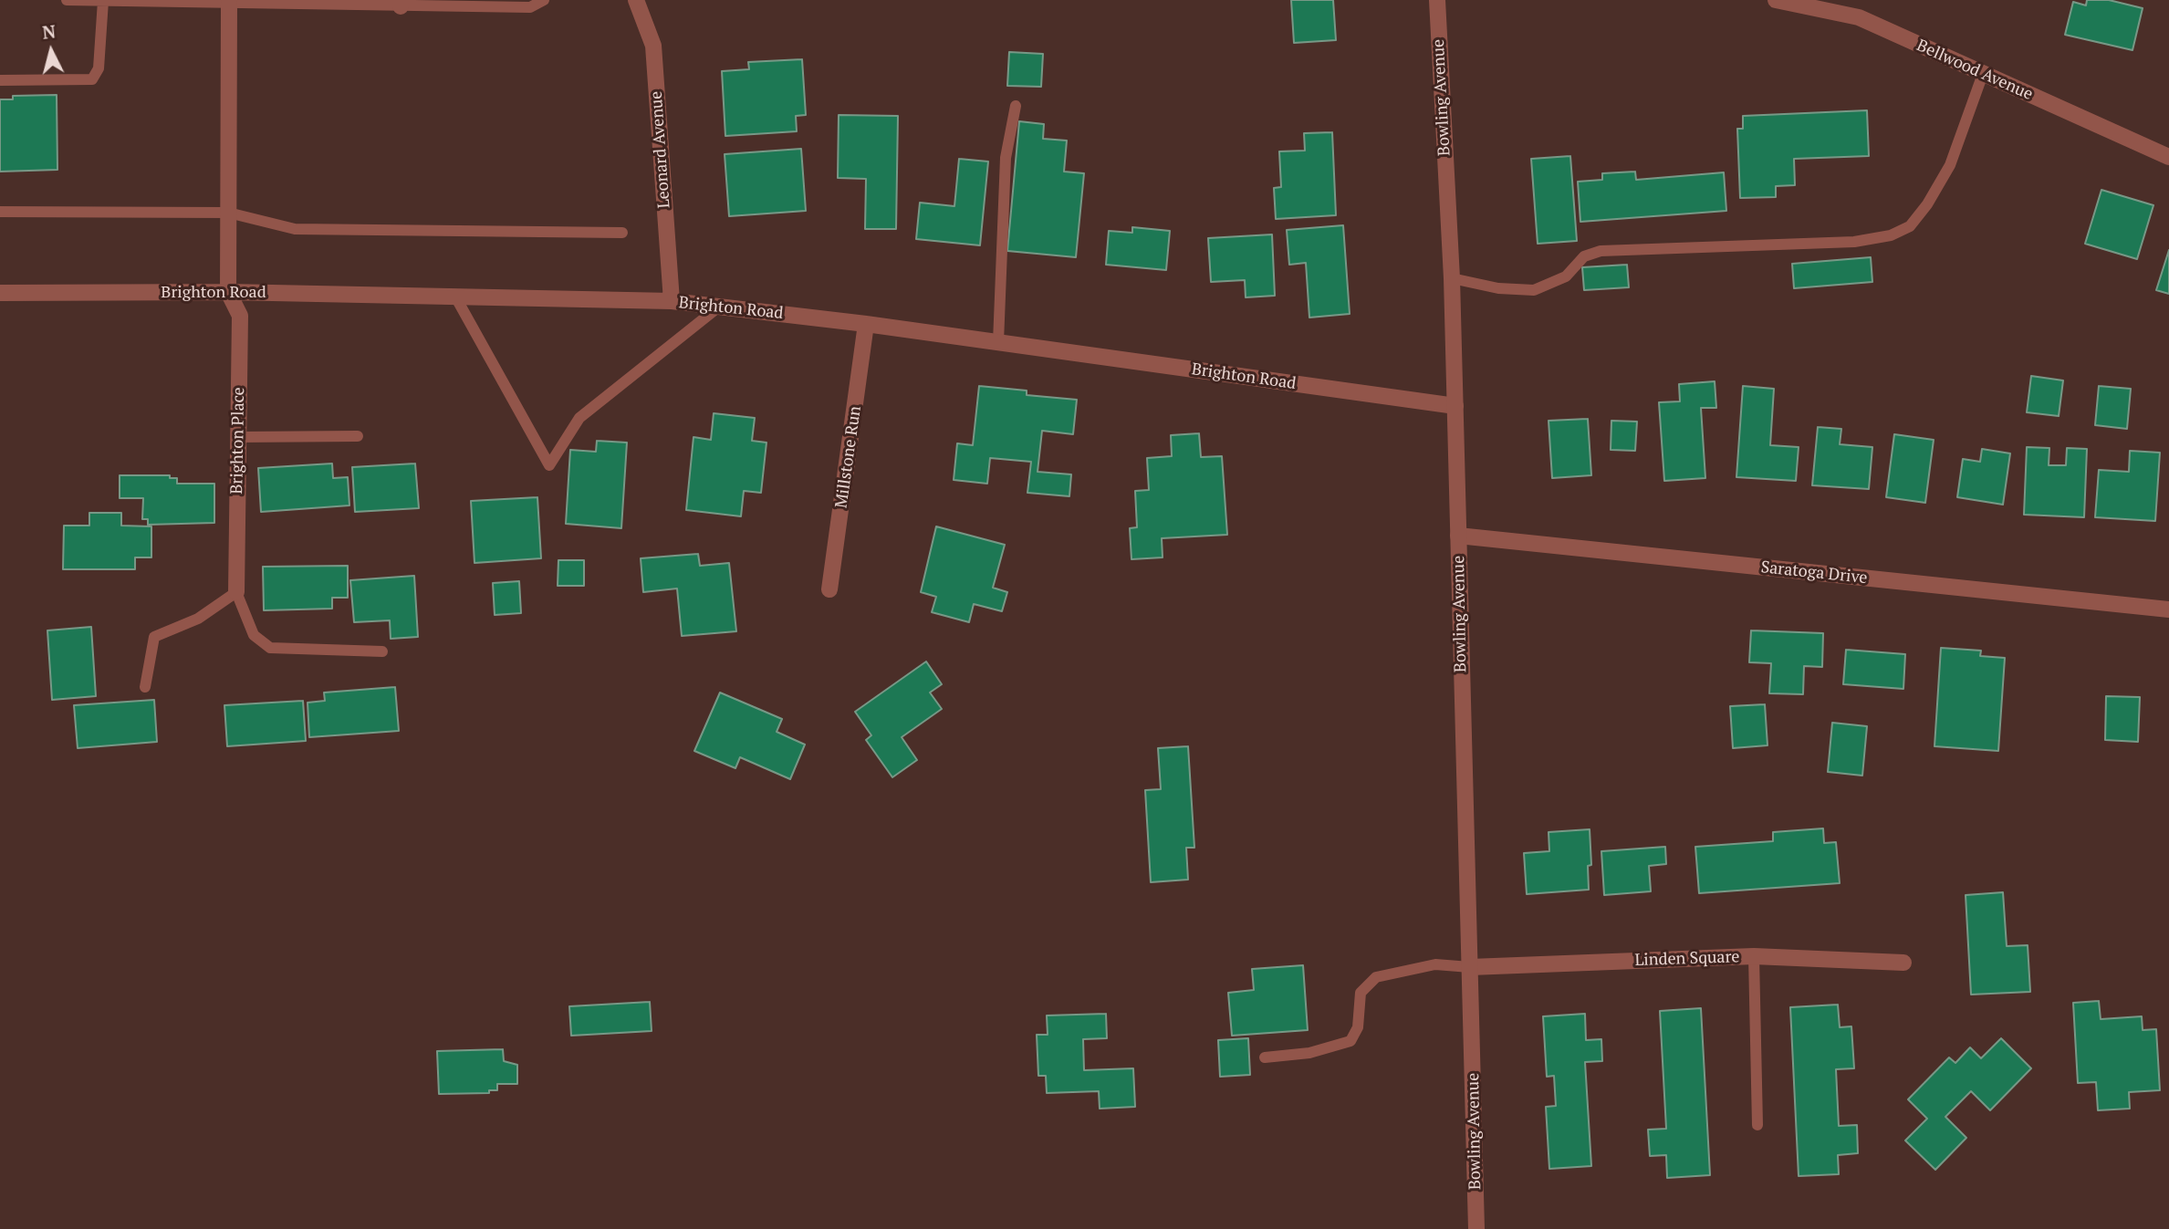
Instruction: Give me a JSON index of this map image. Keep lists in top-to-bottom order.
{
  "streets": {
    "street": [
      "Bellwood Avenue",
      "Bowling Avenue",
      "Leonard Avenue",
      "Brighton Road",
      "Brighton Place",
      "Millstone Run",
      "Saratoga Drive",
      "Linden Square"
    ]
  },
  "crossings": [
    ["Bowling Avenue", "Brighton Road"],
    ["Bowling Avenue", "Saratoga Drive"],
    ["Bowling Avenue", "Linden Square"],
    ["Leonard Avenue", "Brighton Road"],
    ["Brighton Road", "Brighton Place"],
    ["Brighton Road", "Millstone Run"]
  ],
  "north": "top"
}
